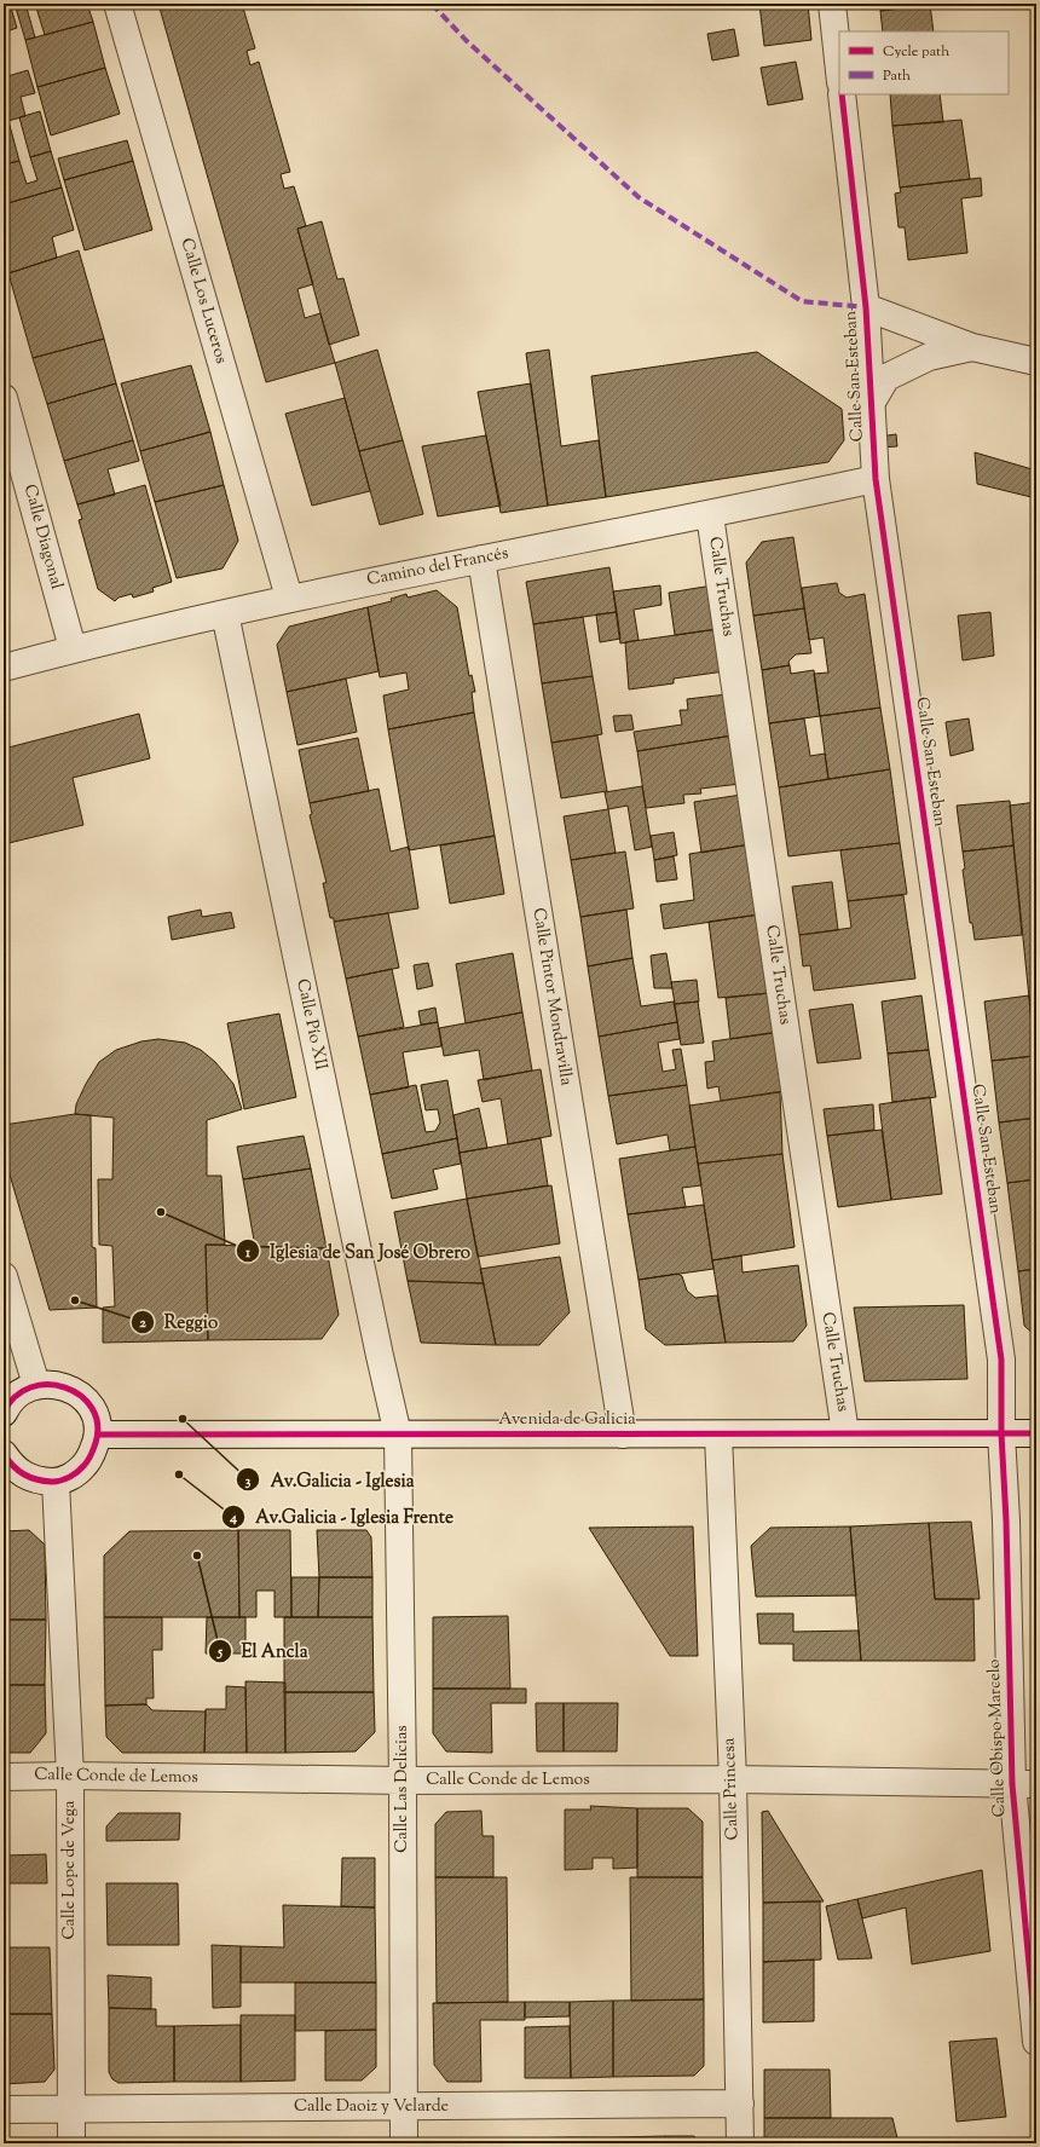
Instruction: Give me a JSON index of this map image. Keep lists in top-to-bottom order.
{
  "streets": {
    "street": [
      "Calle Los Luceros",
      "Calle San Esteban",
      "Calle Diagonal",
      "Camino del Francés",
      "Calle Truchas",
      "Calle Pintor Mondravilla",
      "Calle Pío XII",
      "Avenida de Galicia",
      "Calle Obispo Marcelo",
      "Calle Conde de Lemos",
      "Calle Las Delicias",
      "Calle Princesa",
      "Calle Lope de Vega",
      "Calle Daoiz y Velarde"
    ]
  },
  "crossings": [
    ["Calle Los Luceros", "Camino del Francés"],
    ["Calle San Esteban", "Camino del Francés"],
    ["Calle San Esteban", "Avenida de Galicia"],
    ["Calle San Esteban", "Calle Obispo Marcelo"],
    ["Calle Diagonal", "Camino del Francés"],
    ["Camino del Francés", "Calle Truchas"],
    ["Camino del Francés", "Calle Pintor Mondravilla"],
    ["Camino del Francés", "Calle Pío XII"],
    ["Calle Truchas", "Avenida de Galicia"],
    ["Calle Pintor Mondravilla", "Avenida de Galicia"],
    ["Calle Pío XII", "Avenida de Galicia"],
    ["Calle Pío XII", "Calle Las Delicias"],
    ["Avenida de Galicia", "Calle Obispo Marcelo"],
    ["Avenida de Galicia", "Calle Las Delicias"],
    ["Avenida de Galicia", "Calle Princesa"],
    ["Calle Obispo Marcelo", "Calle Conde de Lemos"],
    ["Calle Conde de Lemos", "Calle Las Delicias"],
    ["Calle Conde de Lemos", "Calle Princesa"],
    ["Calle Conde de Lemos", "Calle Lope de Vega"],
    ["Calle Las Delicias", "Calle Daoiz y Velarde"],
    ["Calle Princesa", "Calle Daoiz y Velarde"],
    ["Calle Lope de Vega", "Calle Daoiz y Velarde"]
  ],
  "places": [
    "Iglesia de San José Obrero",
    "Reggio",
    "Av.Galicia - Iglesia",
    "Av.Galicia - Iglesia Frente",
    "El Ancla"
  ],
  "legend": ["Cycle path", "Path"]
}
